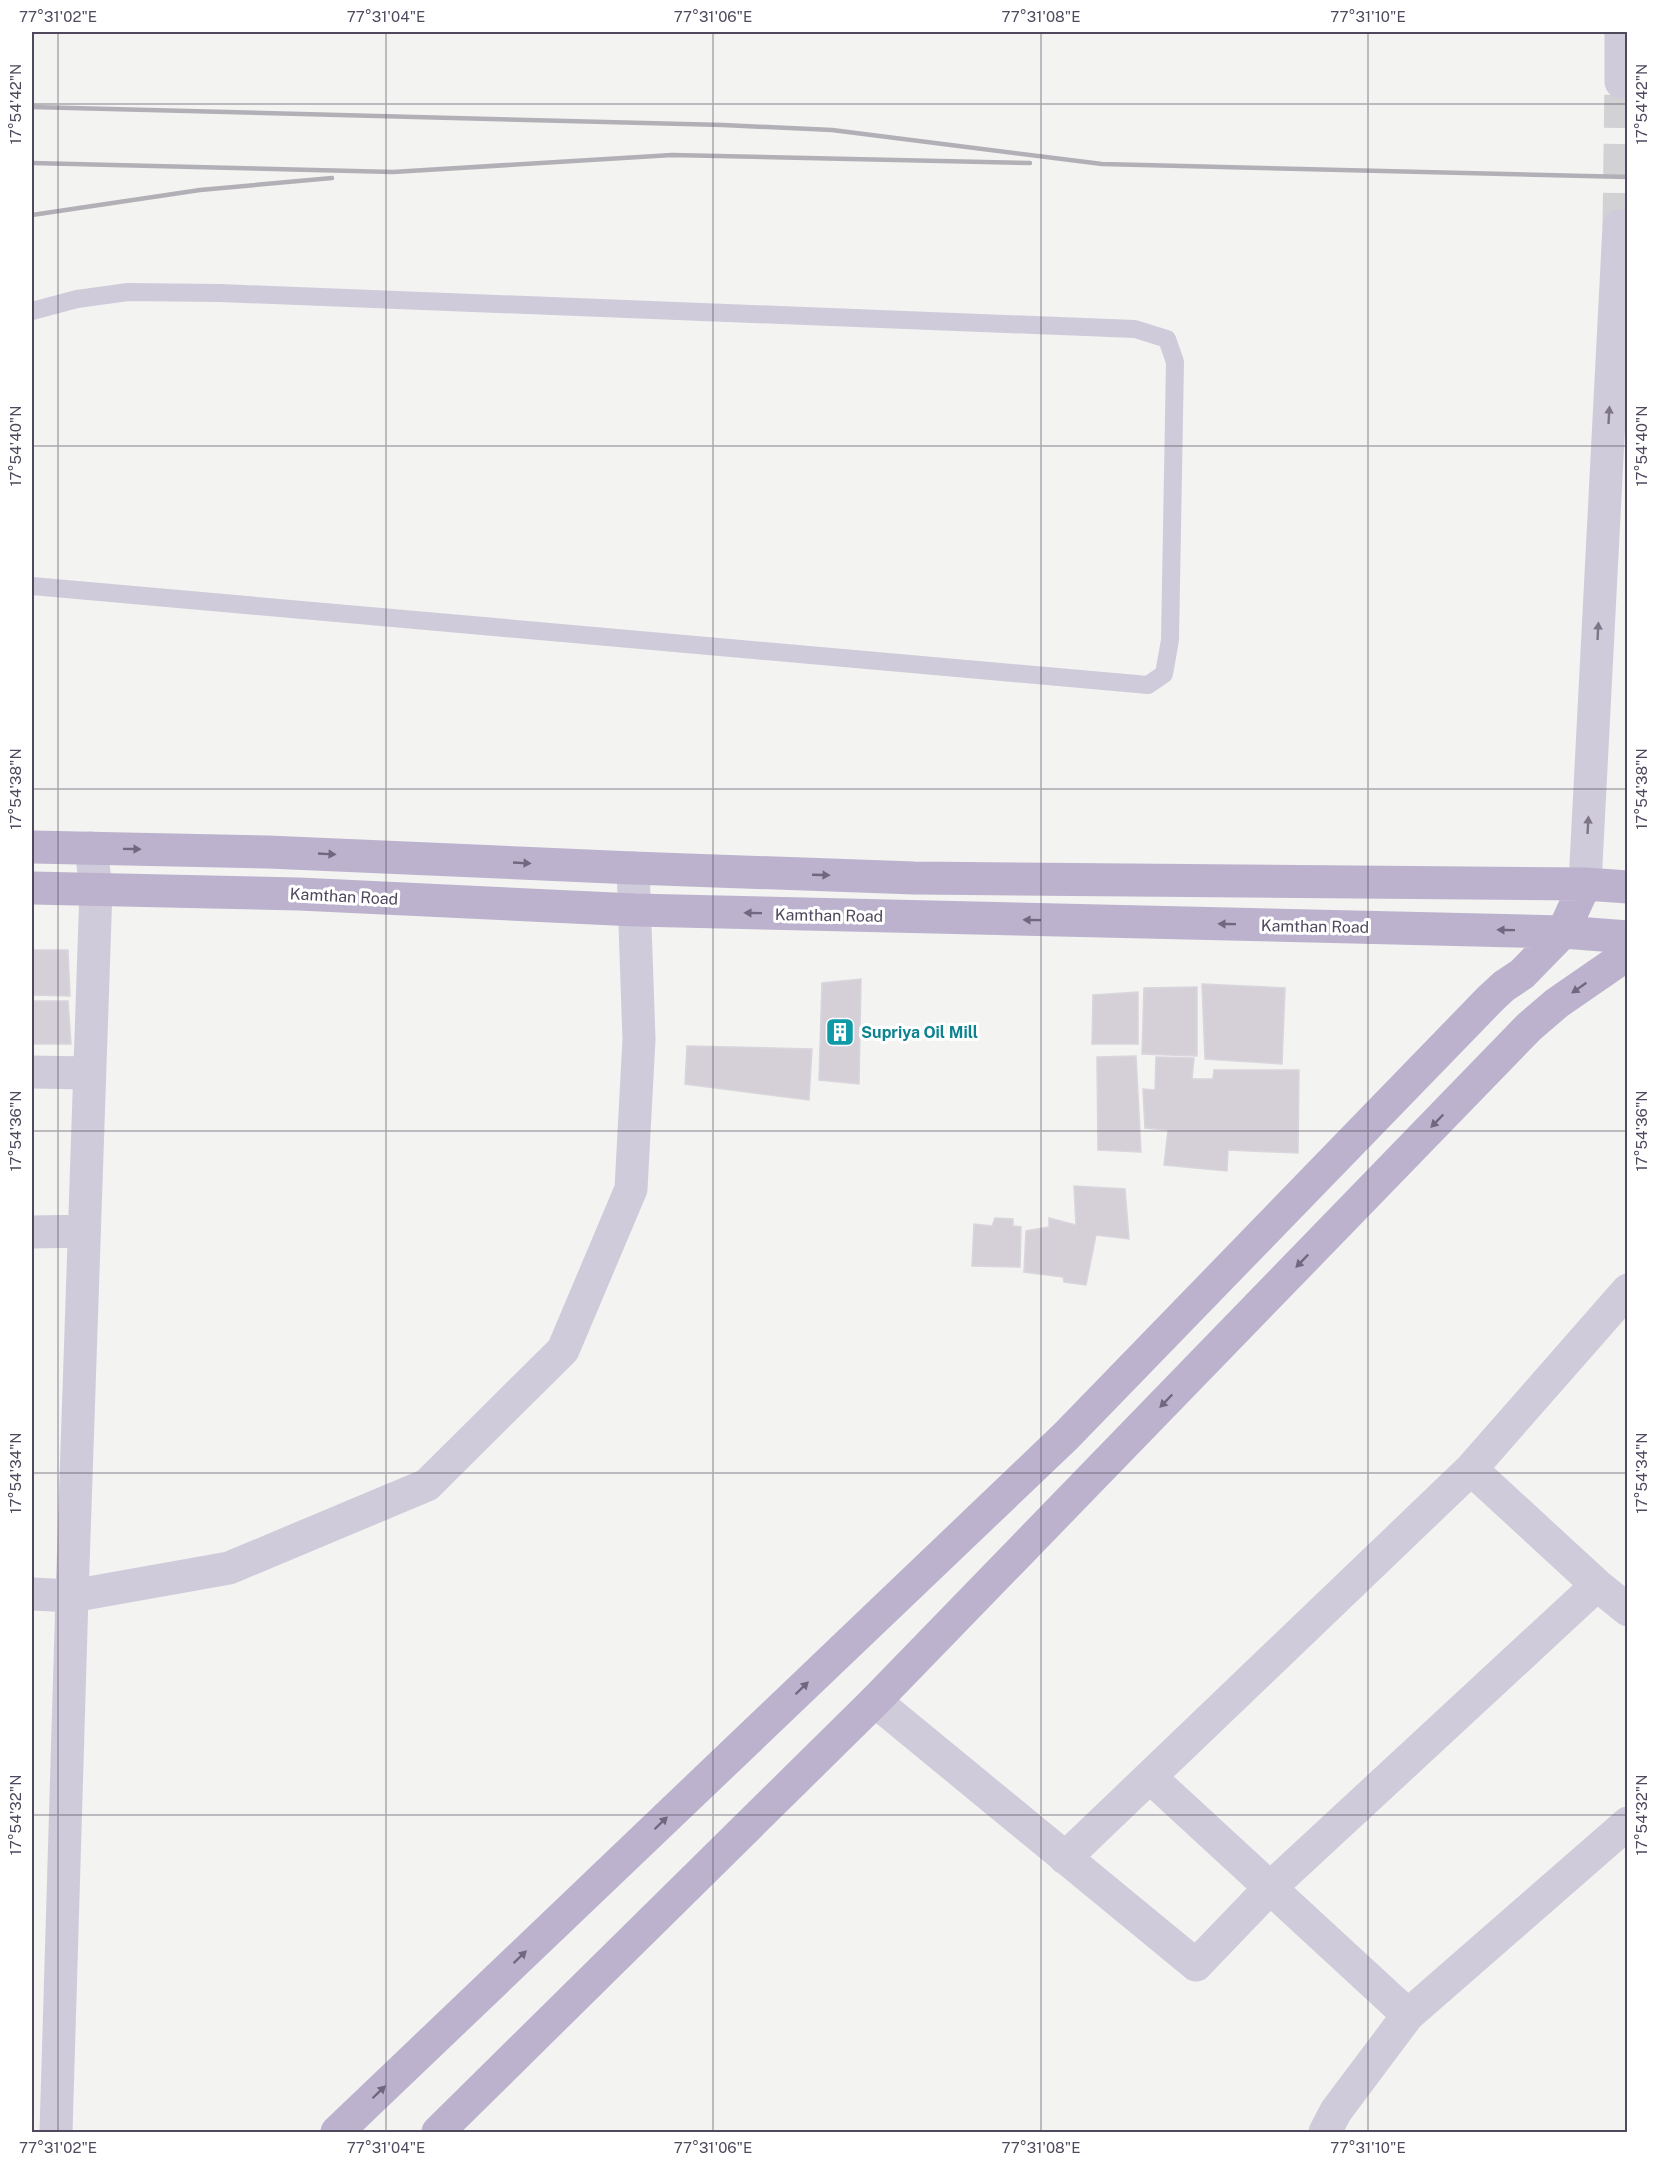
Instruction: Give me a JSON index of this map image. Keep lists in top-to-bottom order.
{
  "streets": {
    "main road": ["Kamthan Road"]
  },
  "places": {
    "building": ["Supriya Oil Mill"]
  },
  "coordinates": [
    "77°31'02\"E",
    "77°31'04\"E",
    "77°31'06\"E",
    "77°31'08\"E",
    "77°31'10\"E",
    "17°54'42\"N",
    "17°54'40\"N",
    "17°54'38\"N",
    "17°54'36\"N",
    "17°54'34\"N",
    "17°54'32\"N"
  ]
}
